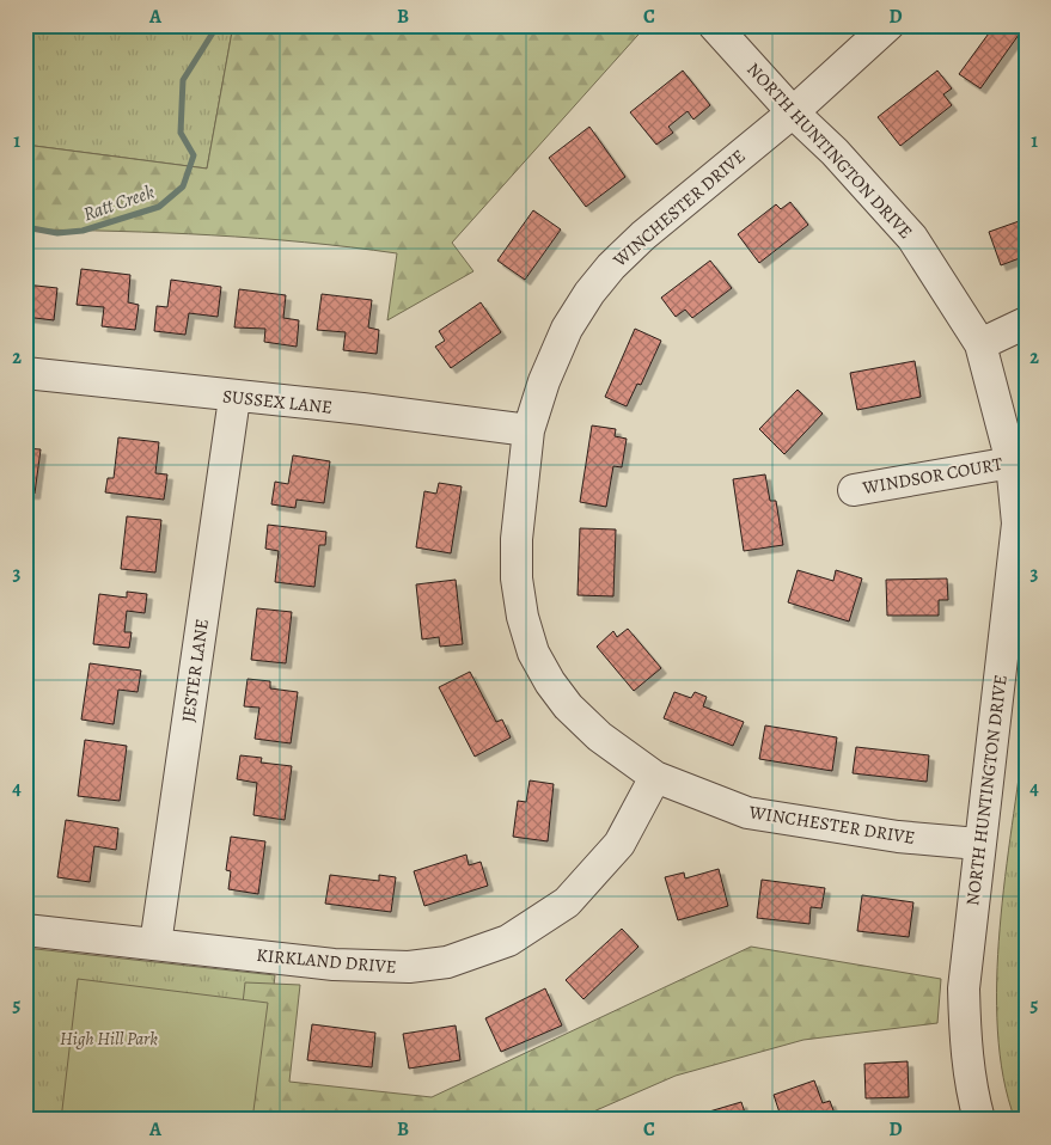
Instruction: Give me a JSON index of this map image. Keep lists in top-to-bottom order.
{
  "streets": {
    "street": [
      "NORTH HUNTINGTON DRIVE",
      "WINCHESTER DRIVE",
      "SUSSEX LANE",
      "WINDSOR COURT",
      "JESTER LANE",
      "KIRKLAND DRIVE"
    ]
  },
  "crossings": [
    ["NORTH HUNTINGTON DRIVE", "WINCHESTER DRIVE"],
    ["NORTH HUNTINGTON DRIVE", "WINDSOR COURT"],
    ["WINCHESTER DRIVE", "SUSSEX LANE"],
    ["WINCHESTER DRIVE", "KIRKLAND DRIVE"],
    ["SUSSEX LANE", "JESTER LANE"],
    ["JESTER LANE", "KIRKLAND DRIVE"]
  ],
  "water": ["Ratt Creek"],
  "parks": ["High Hill Park"],
  "grid": {
    "columns": [
      "A",
      "B",
      "C",
      "D"
    ],
    "rows": [
      "1",
      "2",
      "3",
      "4",
      "5"
    ]
  }
}
